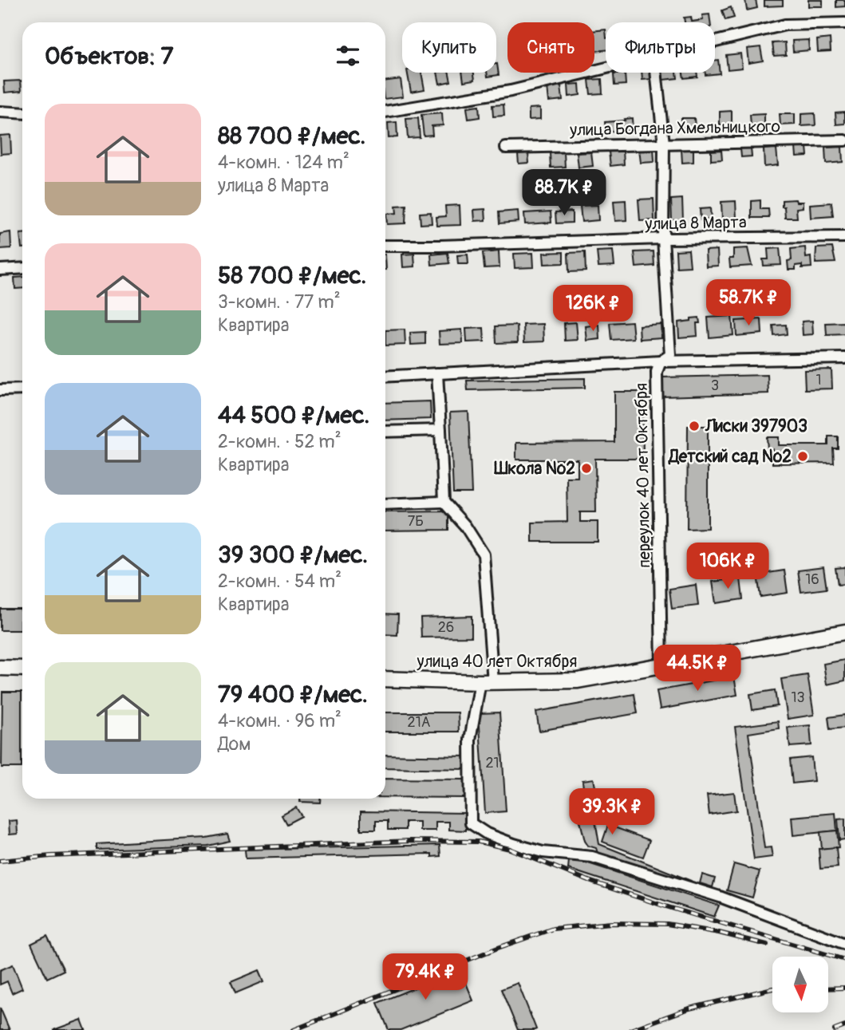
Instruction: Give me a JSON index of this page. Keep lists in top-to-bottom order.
{
  "streets": {
    "main road": ["улица 40 лет Октября"],
    "street": ["улица Богдана Хмельницкого", "улица 8 Марта", "переулок 40 лет Октября"]
  },
  "crossings": [
    ["улица Богдана Хмельницкого", "переулок 40 лет Октября"],
    ["улица 8 Марта", "переулок 40 лет Октября"],
    ["переулок 40 лет Октября", "улица 40 лет Октября"]
  ],
  "places": ["Лиски 397903", "Детский сад №2", "Школа №2"],
  "house_numbers": [
    "1",
    "3",
    "7Б",
    "16",
    "26",
    "13",
    "21А",
    "21"
  ],
  "north": "bottom",
  "page": {
    "chip": ["Купить", "Снять", "Фильтры"],
    "heading": "Объектов: 7",
    "list": [
      {
        "name": "88 700 ₽/мес.",
        "note": "4-комн. · 124 m² · улица 8 Марта"
      },
      {
        "name": "58 700 ₽/мес.",
        "note": "3-комн. · 77 m² · Квартира"
      },
      {
        "name": "44 500 ₽/мес.",
        "note": "2-комн. · 52 m² · Квартира"
      },
      {
        "name": "39 300 ₽/мес.",
        "note": "2-комн. · 54 m² · Квартира"
      },
      {
        "name": "79 400 ₽/мес.",
        "note": "4-комн. · 96 m² · Дом"
      }
    ],
    "price": [
      "88.7K ₽",
      "58.7K ₽",
      "126K ₽",
      "106K ₽",
      "44.5K ₽",
      "39.3K ₽",
      "79.4K ₽"
    ]
  }
}
